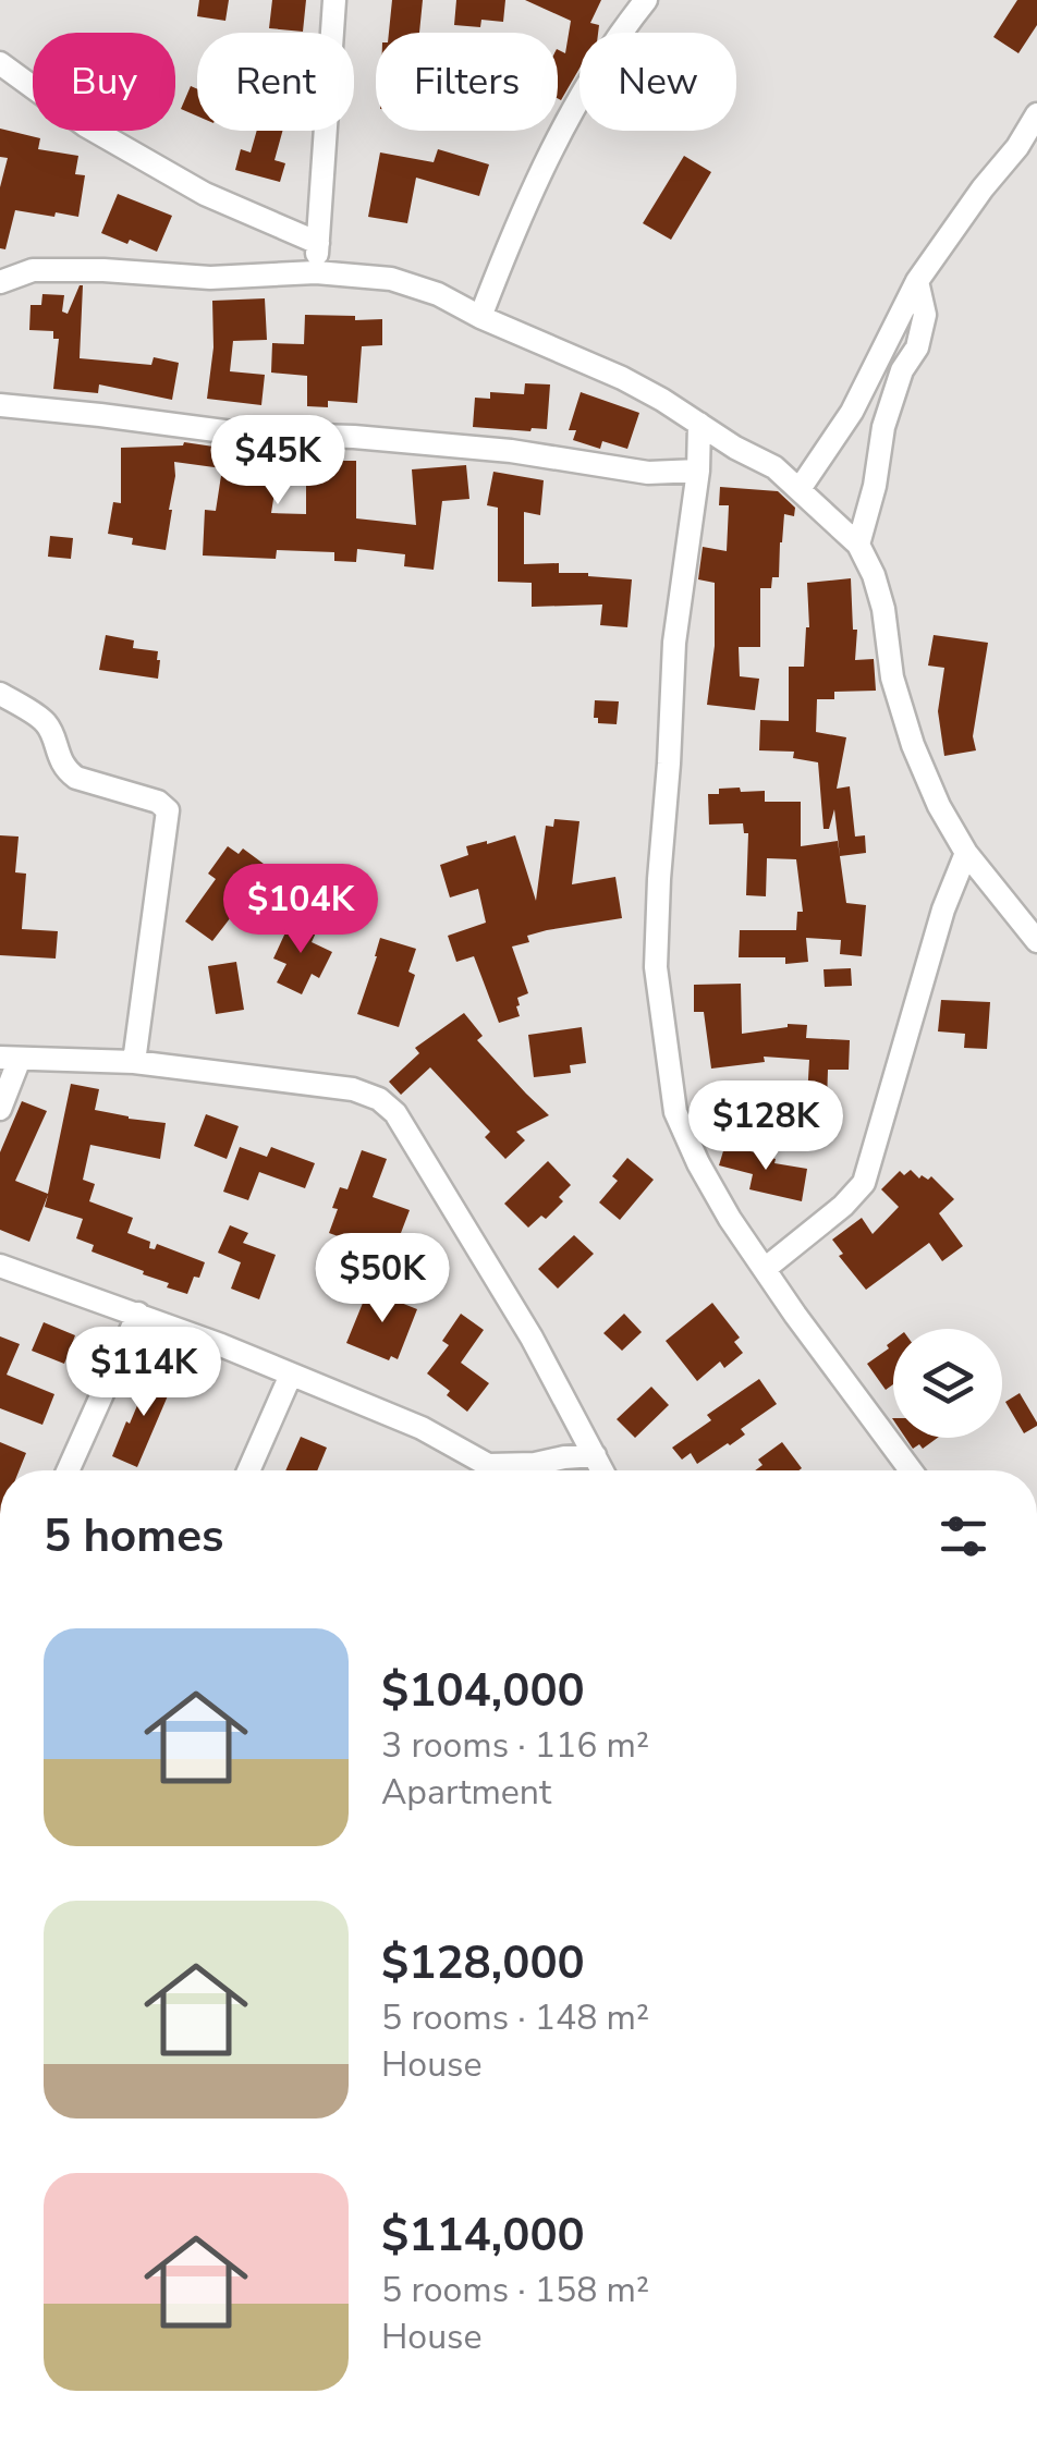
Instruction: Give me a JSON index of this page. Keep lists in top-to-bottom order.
{
  "page": {
    "chip": [
      "Buy",
      "Rent",
      "Filters",
      "New"
    ],
    "price": [
      "$45K",
      "$104K",
      "$128K",
      "$50K",
      "$114K"
    ],
    "heading": "5 homes",
    "list": [
      {
        "name": "$104,000",
        "note": "3 rooms · 116 m² · Apartment"
      },
      {
        "name": "$128,000",
        "note": "5 rooms · 148 m² · House"
      },
      {
        "name": "$114,000",
        "note": "5 rooms · 158 m² · House"
      }
    ]
  }
}
